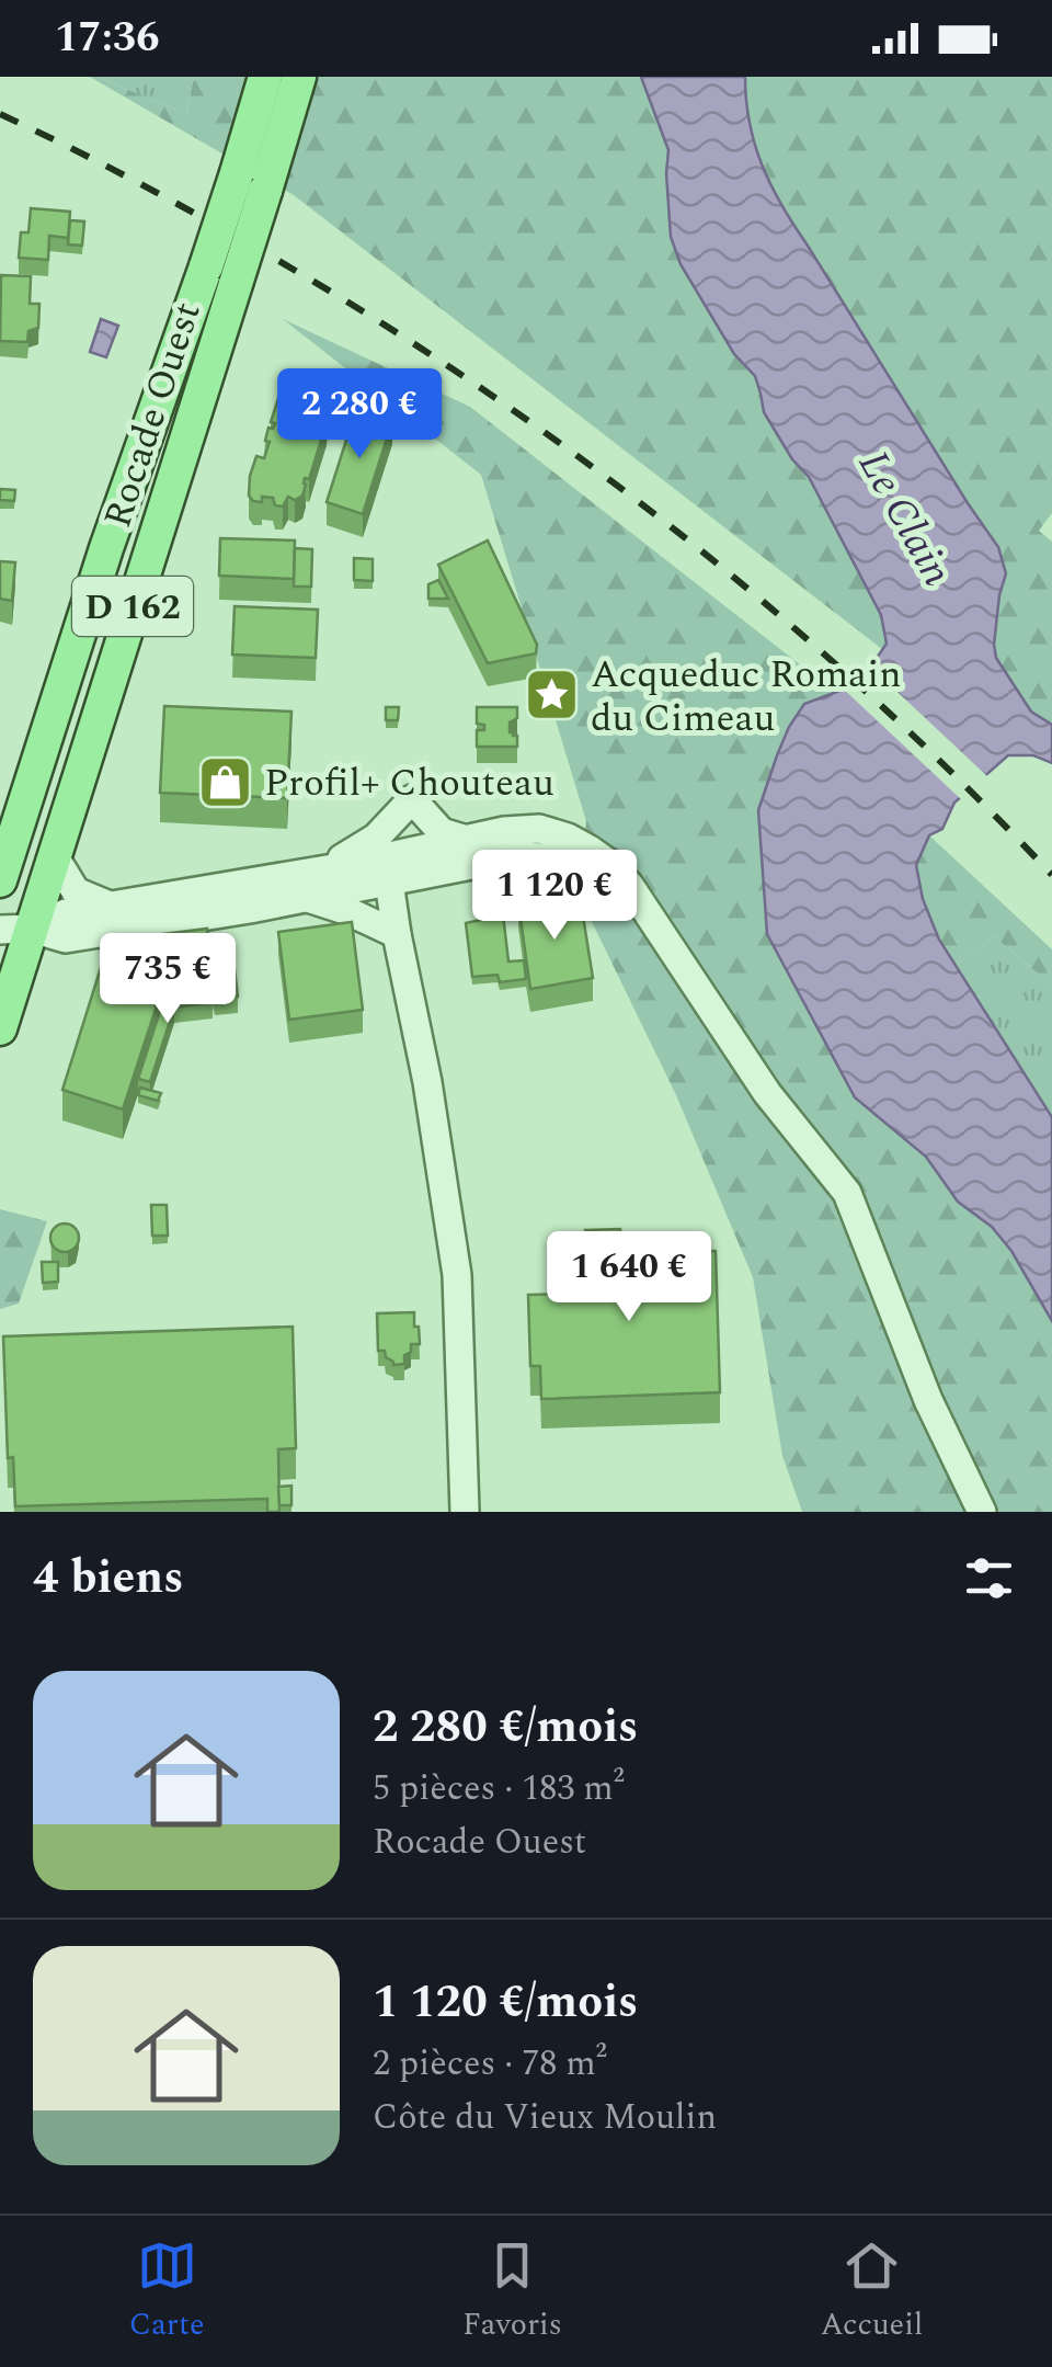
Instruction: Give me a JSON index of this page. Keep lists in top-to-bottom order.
{
  "streets": {
    "main road": ["Rocade Ouest", "D 162"]
  },
  "water": ["Le Clain"],
  "places": {
    "place": ["Acqueduc Romain du Cimeau"],
    "shop": ["Profil+ Chouteau"]
  },
  "page": {
    "status": "17:36",
    "price": [
      "2 280 €",
      "1 120 €",
      "735 €",
      "1 640 €"
    ],
    "heading": "4 biens",
    "list": [
      {
        "name": "2 280 €/mois",
        "note": "5 pièces · 183 m² · Rocade Ouest"
      },
      {
        "name": "1 120 €/mois",
        "note": "2 pièces · 78 m² · Côte du Vieux Moulin"
      }
    ],
    "tabs": ["Carte", "Favoris", "Accueil"]
  }
}
